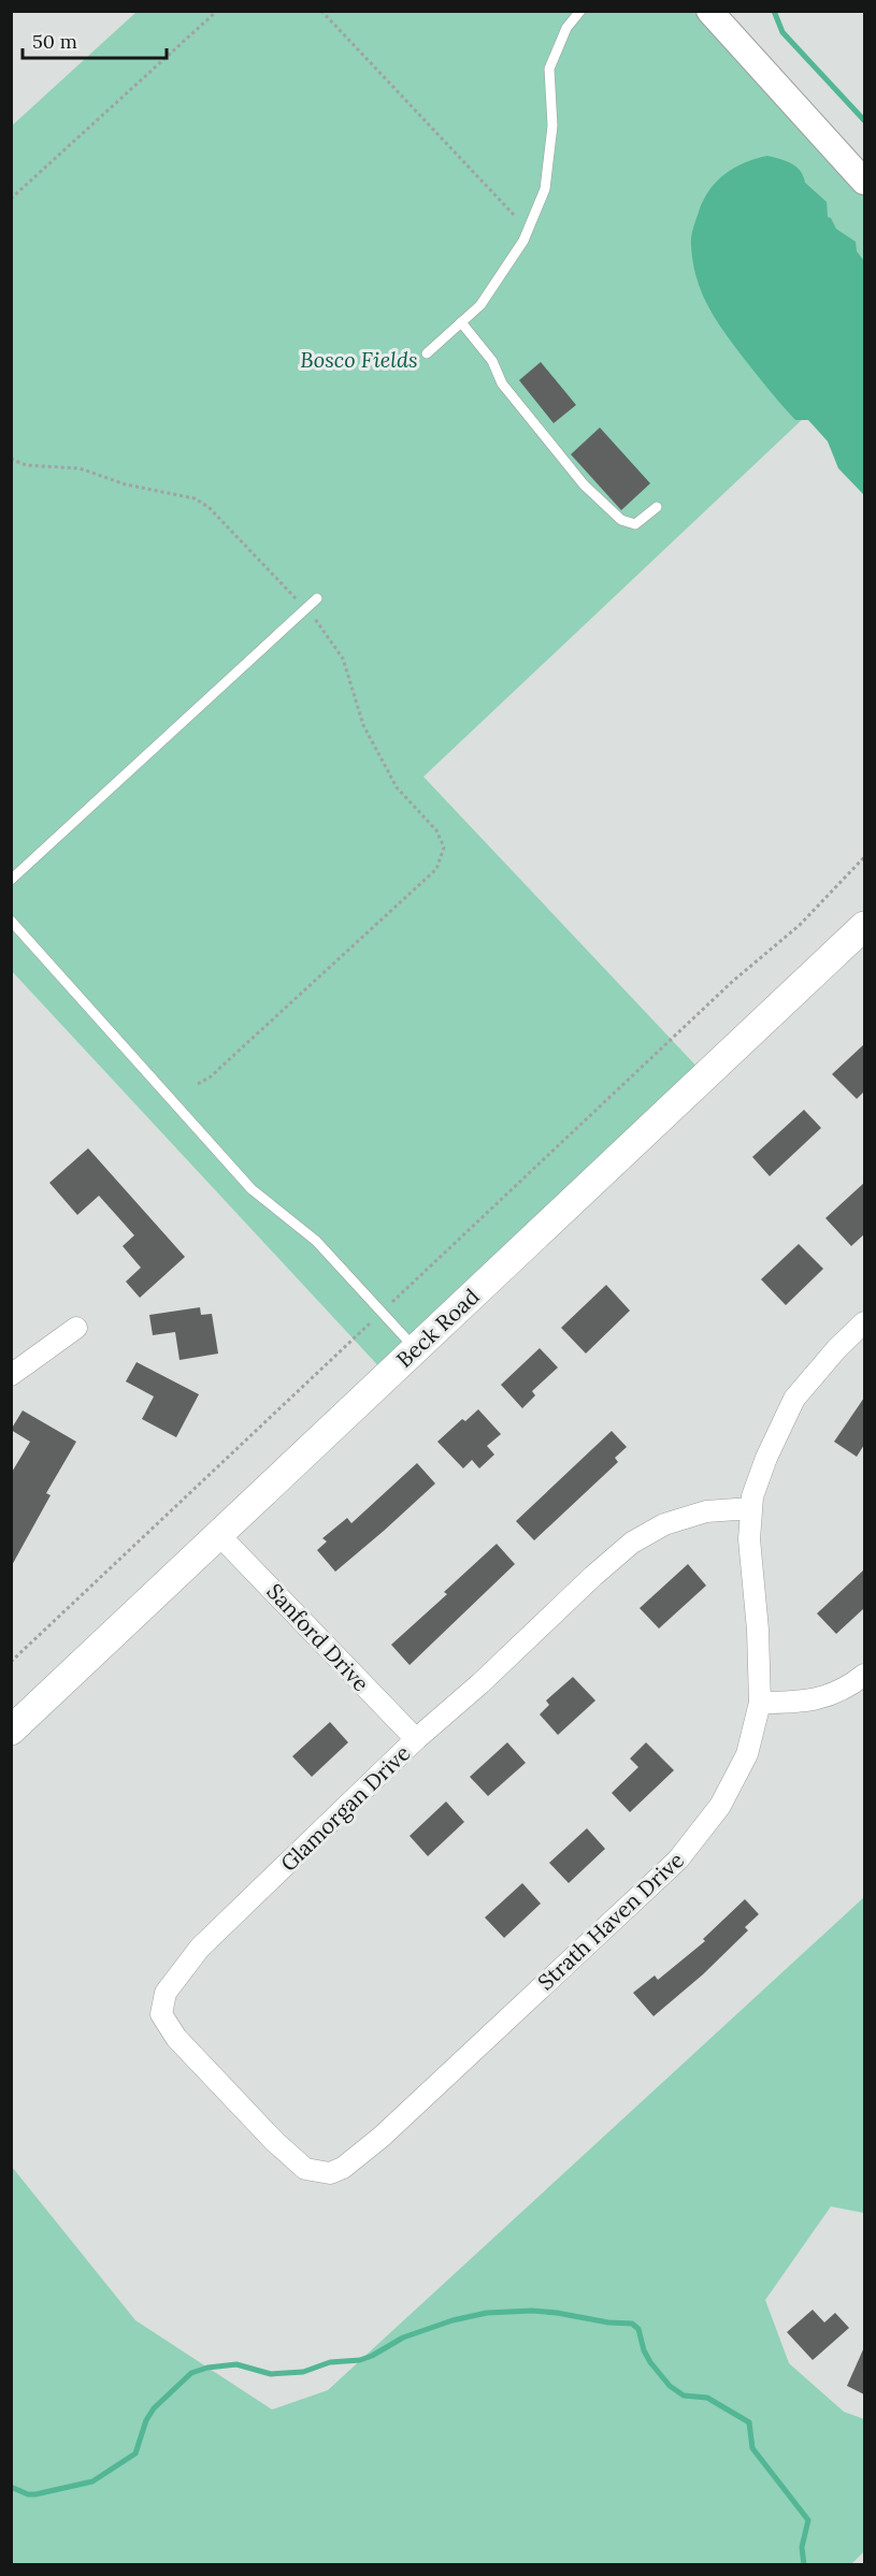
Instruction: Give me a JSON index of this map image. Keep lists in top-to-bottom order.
{
  "streets": {
    "main road": ["Beck Road"],
    "street": ["Sanford Drive", "Glamorgan Drive", "Strath Haven Drive"]
  },
  "crossings": [
    ["Beck Road", "Sanford Drive"],
    ["Sanford Drive", "Glamorgan Drive"],
    ["Glamorgan Drive", "Strath Haven Drive"]
  ],
  "parks": ["Bosco Fields"],
  "scale_bar": "50 m"
}
